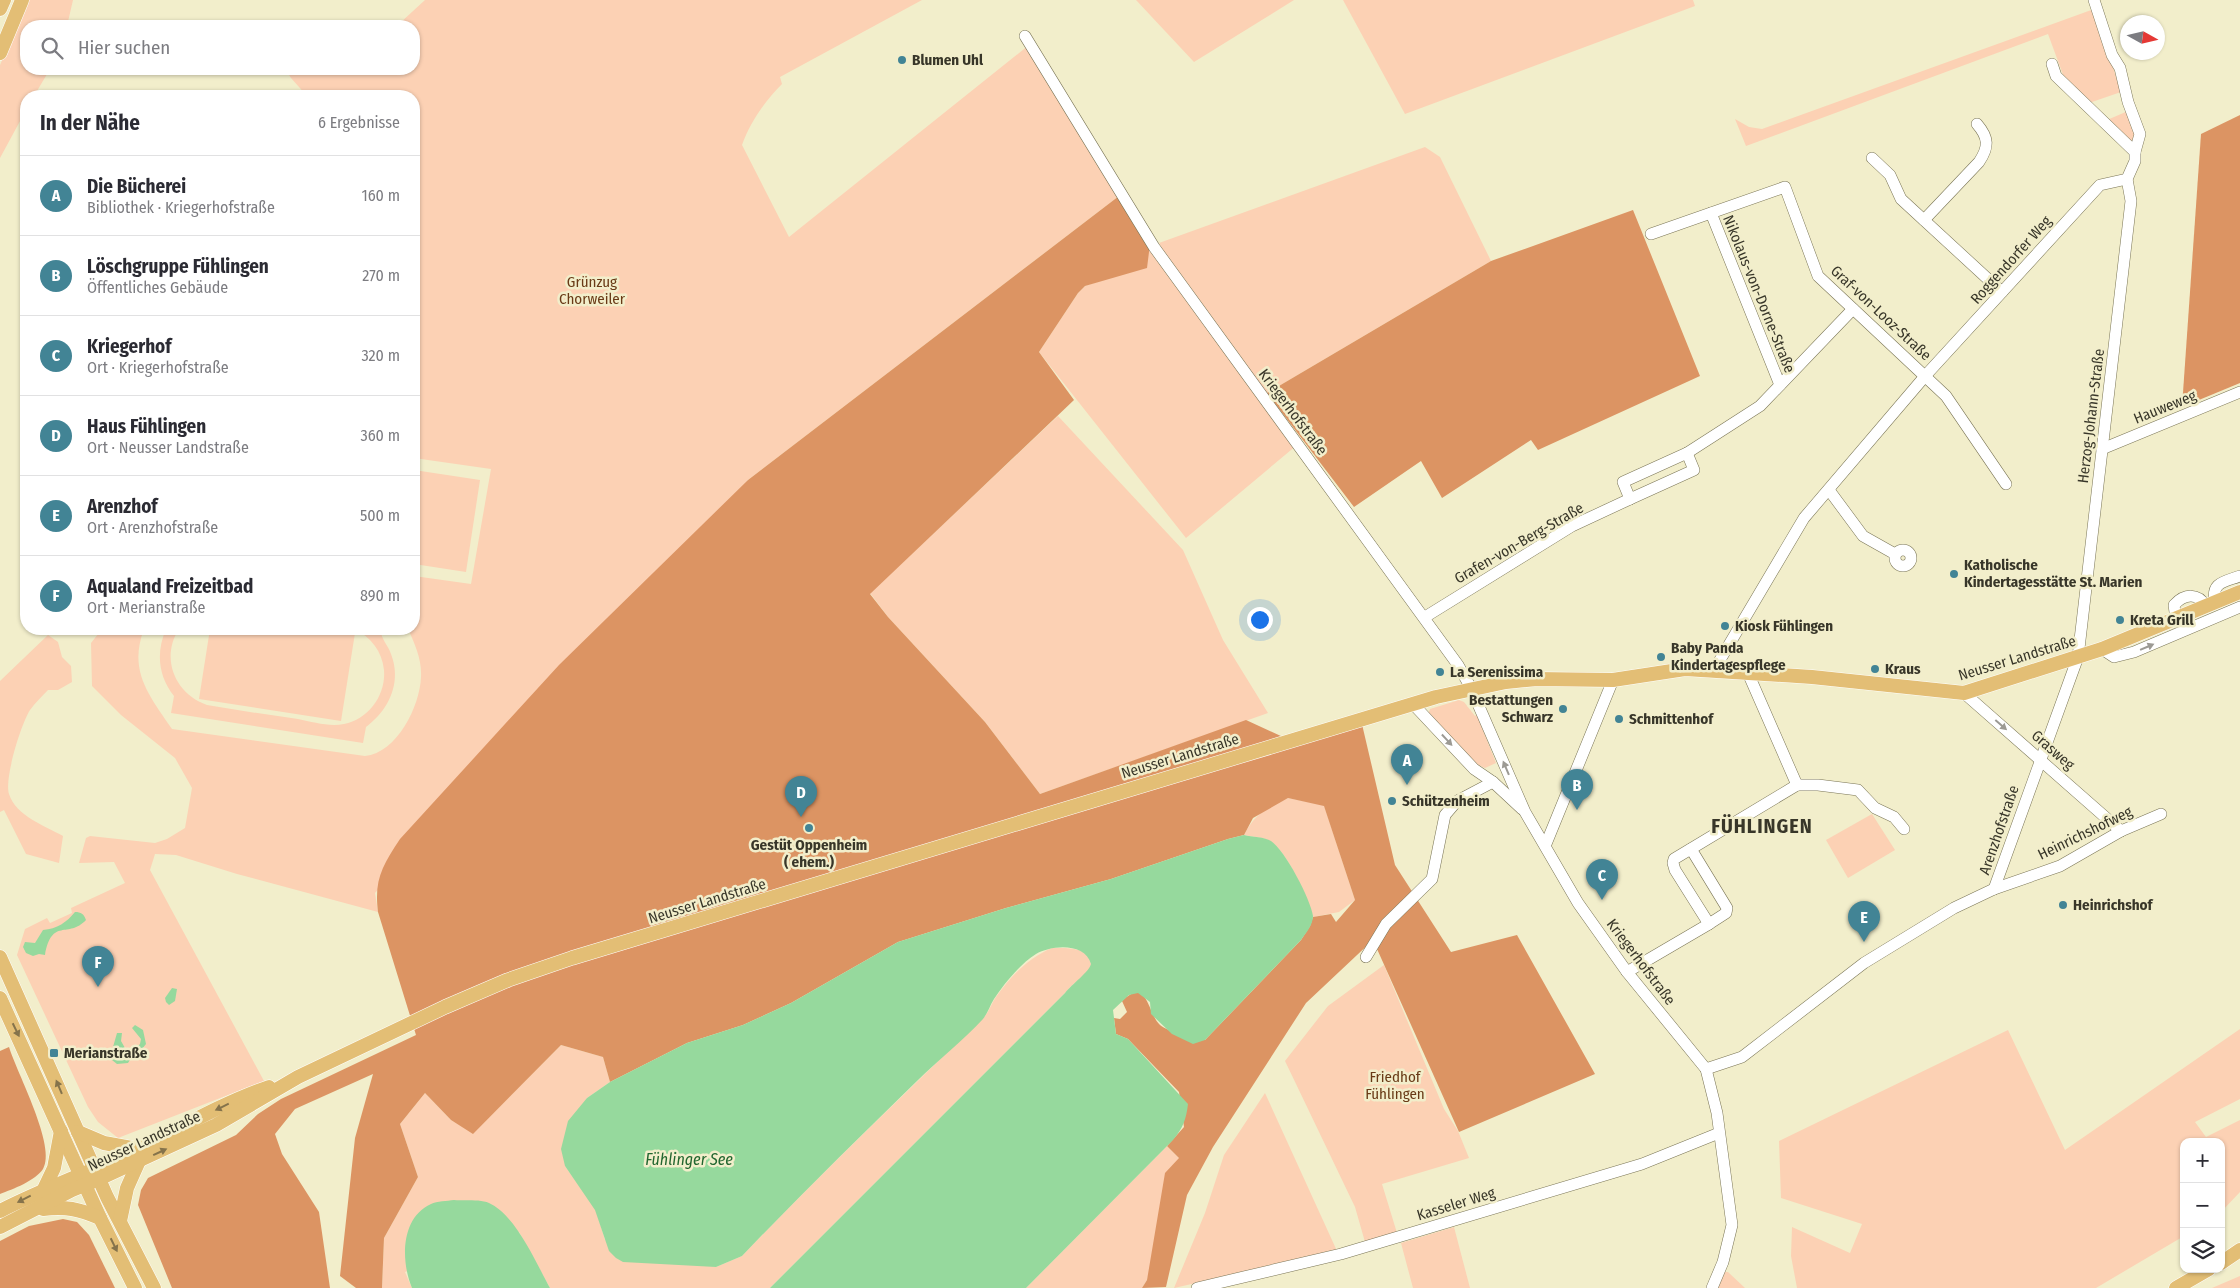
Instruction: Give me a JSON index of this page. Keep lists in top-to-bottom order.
{
  "streets": {
    "main road": ["Neusser Landstraße"],
    "street": [
      "Roggendorfer Weg",
      "Nikolaus-von-Dorne-Straße",
      "Graf-von-Looz-Straße",
      "Hauweweg",
      "Kriegerhofstraße",
      "Herzog-Johann-Straße",
      "Grafen-von-Berg-Straße",
      "Grasweg",
      "Arenzhofstraße",
      "Heinrichshofweg",
      "Kasseler Weg"
    ]
  },
  "crossings": [
    ["Roggendorfer Weg", "Graf-von-Looz-Straße"],
    ["Roggendorfer Weg", "Herzog-Johann-Straße"],
    ["Roggendorfer Weg", "Neusser Landstraße"],
    ["Nikolaus-von-Dorne-Straße", "Graf-von-Looz-Straße"],
    ["Hauweweg", "Herzog-Johann-Straße"],
    ["Kriegerhofstraße", "Grafen-von-Berg-Straße"],
    ["Kriegerhofstraße", "Neusser Landstraße"],
    ["Kriegerhofstraße", "Arenzhofstraße"],
    ["Kriegerhofstraße", "Kasseler Weg"],
    ["Herzog-Johann-Straße", "Neusser Landstraße"],
    ["Herzog-Johann-Straße", "Arenzhofstraße"],
    ["Neusser Landstraße", "Grasweg"],
    ["Neusser Landstraße", "Arenzhofstraße"],
    ["Grasweg", "Arenzhofstraße"],
    ["Grasweg", "Heinrichshofweg"],
    ["Arenzhofstraße", "Heinrichshofweg"]
  ],
  "one_way": ["Grasweg"],
  "districts": ["FÜHLINGEN"],
  "water": ["Fühlinger See"],
  "parks": ["Grünzug Chorweiler", "Friedhof Fühlingen"],
  "places": {
    "other": [
      "Blumen Uhl",
      "Katholische Kindertagesstätte St. Marien",
      "Kreta Grill",
      "Kiosk Fühlingen",
      "Baby Panda Kindertagespflege",
      "Kraus",
      "La Serenissima",
      "Bestattungen Schwarz",
      "Schmittenhof",
      "Schützenheim",
      "Gestüt Oppenheim ( ehem.)",
      "Heinrichshof"
    ],
    "transit": ["Merianstraße"]
  },
  "north": "right",
  "page": {
    "search": "Hier suchen",
    "heading": ["In der Nähe", "6 Ergebnisse"],
    "list": [
      {
        "mark": "A",
        "name": "Die Bücherei",
        "note": "Bibliothek · Kriegerhofstraße",
        "value": "160 m"
      },
      {
        "mark": "B",
        "name": "Löschgruppe Fühlingen",
        "note": "Öffentliches Gebäude",
        "value": "270 m"
      },
      {
        "mark": "C",
        "name": "Kriegerhof",
        "note": "Ort · Kriegerhofstraße",
        "value": "320 m"
      },
      {
        "mark": "D",
        "name": "Haus Fühlingen",
        "note": "Ort · Neusser Landstraße",
        "value": "360 m"
      },
      {
        "mark": "E",
        "name": "Arenzhof",
        "note": "Ort · Arenzhofstraße",
        "value": "500 m"
      },
      {
        "mark": "F",
        "name": "Aqualand Freizeitbad",
        "note": "Ort · Merianstraße",
        "value": "890 m"
      }
    ],
    "pins": [
      "A",
      "B",
      "D",
      "C",
      "E",
      "F"
    ],
    "map_buttons": ["+", "−"]
  }
}
